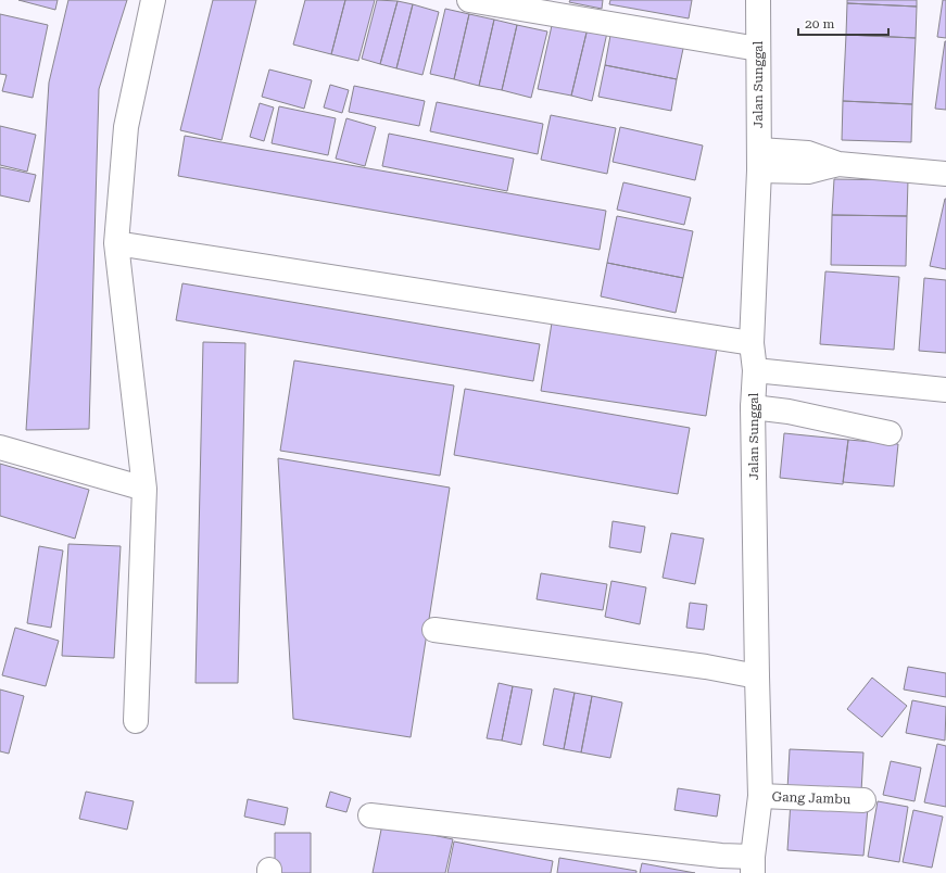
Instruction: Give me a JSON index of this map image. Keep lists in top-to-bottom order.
{
  "streets": {
    "main road": ["Jalan Sunggal", "Gang Jambu"]
  },
  "crossings": [
    ["Jalan Sunggal", "Gang Jambu"]
  ],
  "scale_bar": "20 m"
}
